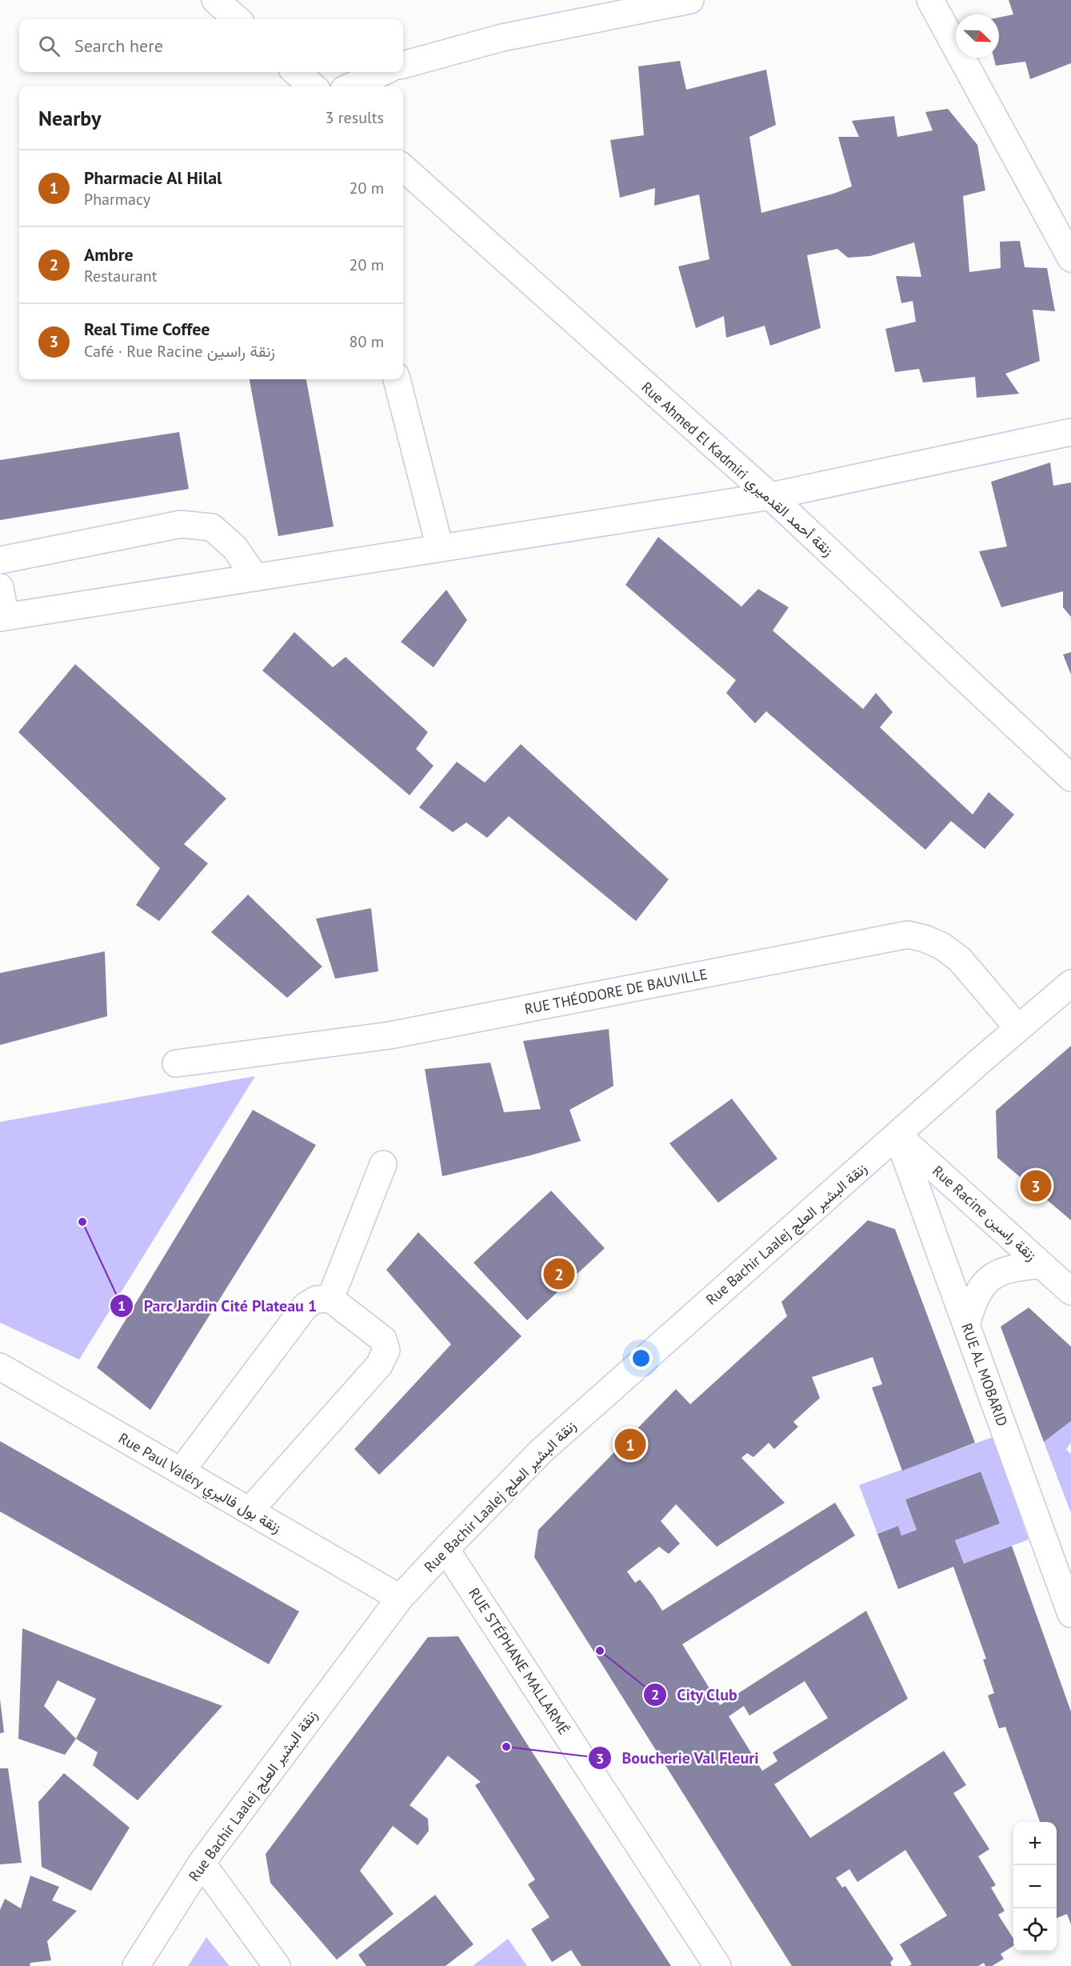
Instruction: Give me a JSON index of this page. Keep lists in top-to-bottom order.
{
  "streets": {
    "street": [
      "Rue Ahmed El Kadmiri زنقة أحمد القدميري",
      "RUE THÉODORE DE BAUVILLE",
      "Rue Racine زنقة راسين",
      "Rue Bachir Laalej زنقة البشير العلج",
      "RUE AL MOBARID",
      "Rue Paul Valéry زنقة بول فاليري",
      "RUE STÉPHANE MALLARMÉ"
    ]
  },
  "crossings": [
    ["RUE THÉODORE DE BAUVILLE", "Rue Bachir Laalej زنقة البشير العلج"],
    ["Rue Racine زنقة راسين", "Rue Bachir Laalej زنقة البشير العلج"],
    ["Rue Racine زنقة راسين", "RUE AL MOBARID"],
    ["Rue Bachir Laalej زنقة البشير العلج", "RUE AL MOBARID"],
    ["Rue Bachir Laalej زنقة البشير العلج", "Rue Paul Valéry زنقة بول فاليري"],
    ["Rue Bachir Laalej زنقة البشير العلج", "RUE STÉPHANE MALLARMÉ"]
  ],
  "places": ["Parc Jardin Cité Plateau 1", "City Club", "Boucherie Val Fleuri"],
  "north": "bottom right",
  "page": {
    "search": "Search here",
    "heading": ["Nearby", "3 results"],
    "list": [
      {
        "mark": "1",
        "name": "Pharmacie Al Hilal",
        "note": "Pharmacy",
        "value": "20 m"
      },
      {
        "mark": "2",
        "name": "Ambre",
        "note": "Restaurant",
        "value": "20 m"
      },
      {
        "mark": "3",
        "name": "Real Time Coffee",
        "note": "Café · Rue Racine زنقة راسين",
        "value": "80 m"
      }
    ],
    "pins": ["3", "2", "1"],
    "map_buttons": ["+", "−"]
  }
}
